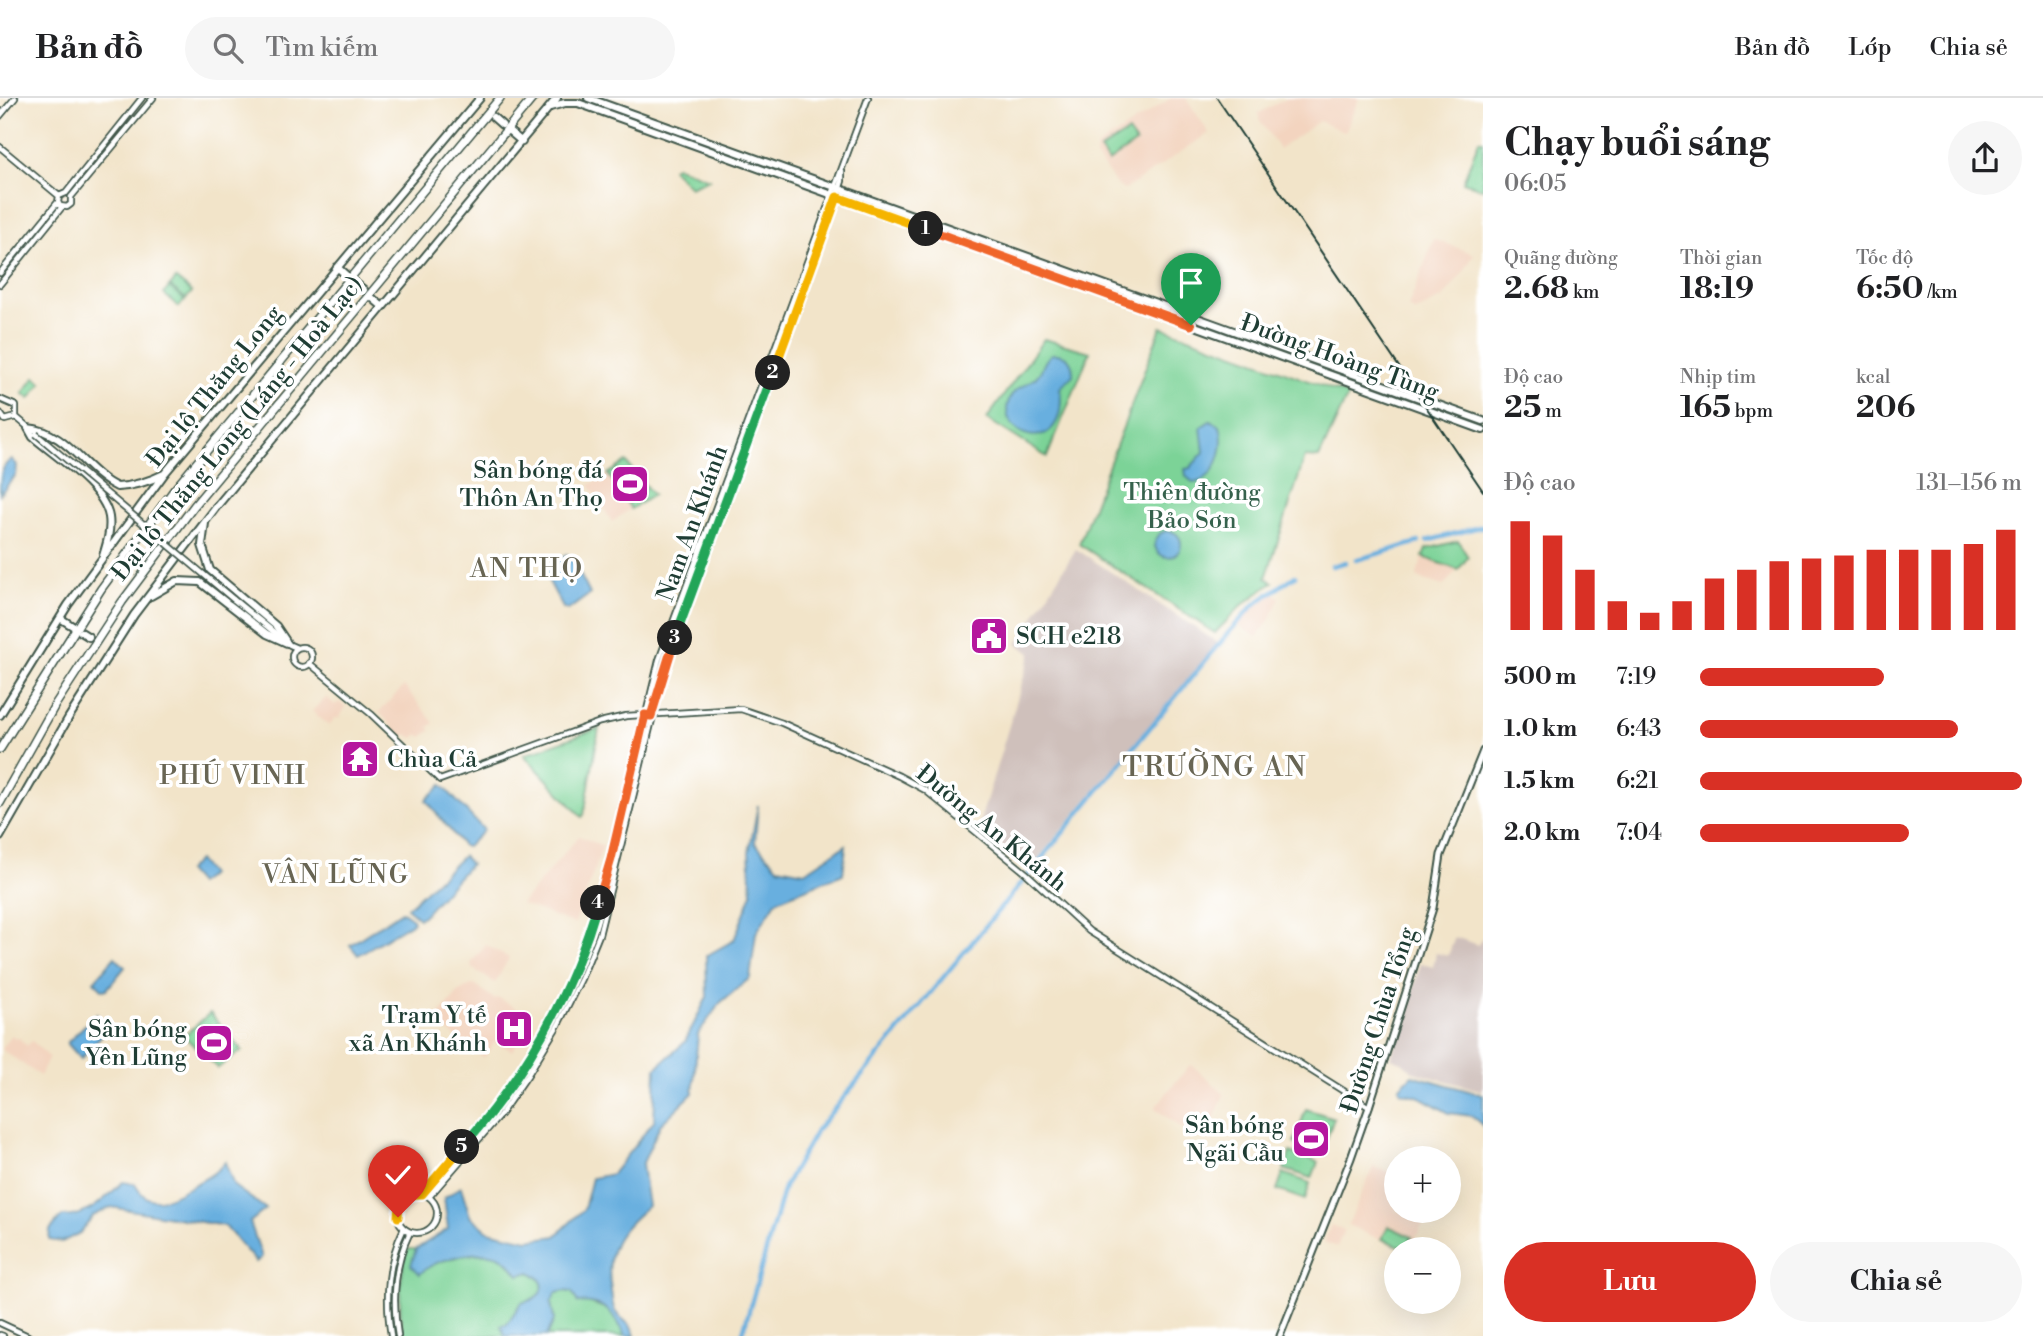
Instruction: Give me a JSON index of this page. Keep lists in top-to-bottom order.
{
  "streets": {
    "highway": ["Đại lộ Thăng Long (Láng - Hoà Lạc)"],
    "main road": ["Đường Hoàng Tùng", "Đại lộ Thăng Long", "Đường Chùa Tổng"],
    "street": ["Nam An Khánh", "Đường An Khánh"]
  },
  "crossings": [
    ["Đường Hoàng Tùng", "Nam An Khánh"],
    ["Nam An Khánh", "Đường An Khánh"],
    ["Đường An Khánh", "Đường Chùa Tổng"]
  ],
  "districts": [
    "AN THỌ",
    "TRƯỜNG AN",
    "PHÚ VINH",
    "VÂN LŨNG"
  ],
  "parks": ["Thiên đường Bảo Sơn"],
  "places": {
    "sports": ["Sân bóng đá Thôn An Thọ", "Sân bóng Yên Lũng", "Sân bóng Ngãi Cầu"],
    "public building": ["SCH e218"],
    "temple": ["Chùa Cả"],
    "hospital": ["Trạm Y tế xã An Khánh"]
  },
  "page": {
    "header": "Bản đồ",
    "search": "Tìm kiếm",
    "nav": ["Bản đồ", "Lớp", "Chia sẻ"],
    "heading": ["Chạy buổi sáng", "06:05"],
    "pins": [
      "1",
      "2",
      "3",
      "4",
      "5"
    ],
    "stats": [
      ["Quãng đường", "2.68 km"],
      ["Thời gian", "18:19"],
      ["Tốc độ", "6:50 /km"],
      ["Độ cao", "25 m"],
      ["Nhịp tim", "165 bpm"],
      ["kcal", "206"]
    ],
    "chart": ["Độ cao", "131–156 m"],
    "list": [
      {
        "name": "500 m",
        "note": "7:19"
      },
      {
        "name": "1.0 km",
        "note": "6:43"
      },
      {
        "name": "1.5 km",
        "note": "6:21"
      },
      {
        "name": "2.0 km",
        "note": "7:04"
      }
    ],
    "map_buttons": ["+", "−"],
    "buttons": ["Lưu", "Chia sẻ"]
  }
}
